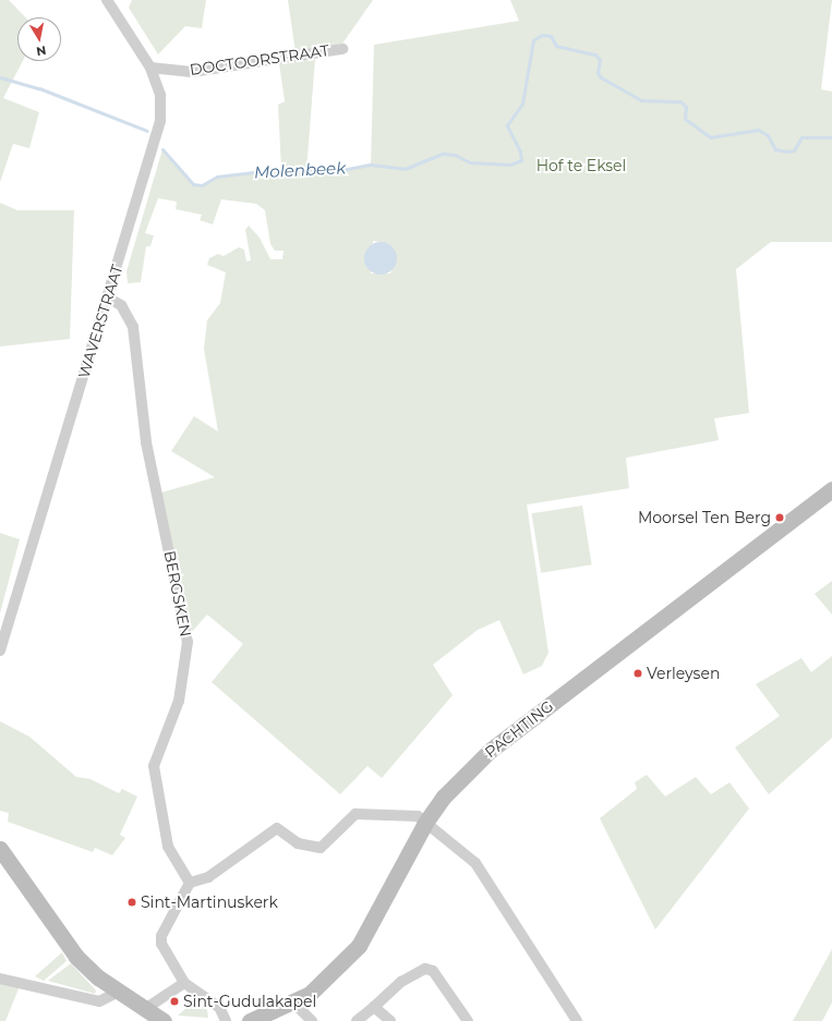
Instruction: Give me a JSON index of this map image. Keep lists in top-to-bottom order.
{
  "streets": {
    "main road": ["PACHTING"],
    "street": ["DOCTOORSTRAAT", "WAVERSTRAAT", "BERGSKEN"]
  },
  "crossings": [
    ["DOCTOORSTRAAT", "WAVERSTRAAT"],
    ["WAVERSTRAAT", "BERGSKEN"]
  ],
  "water": ["Molenbeek"],
  "parks": ["Hof te Eksel"],
  "places": [
    "Moorsel Ten Berg",
    "Verleysen",
    "Sint-Martinuskerk",
    "Sint-Gudulakapel"
  ],
  "north": "bottom"
}
